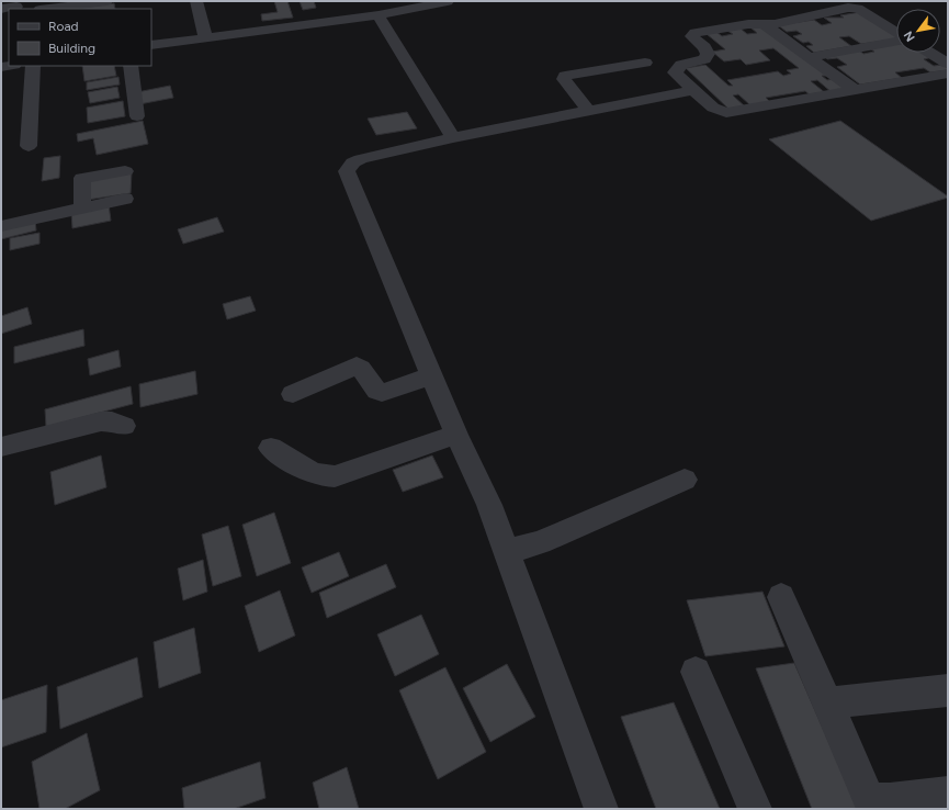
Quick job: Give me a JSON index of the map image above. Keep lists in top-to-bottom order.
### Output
{
  "legend": ["Road", "Building"],
  "north": "bottom left"
}
